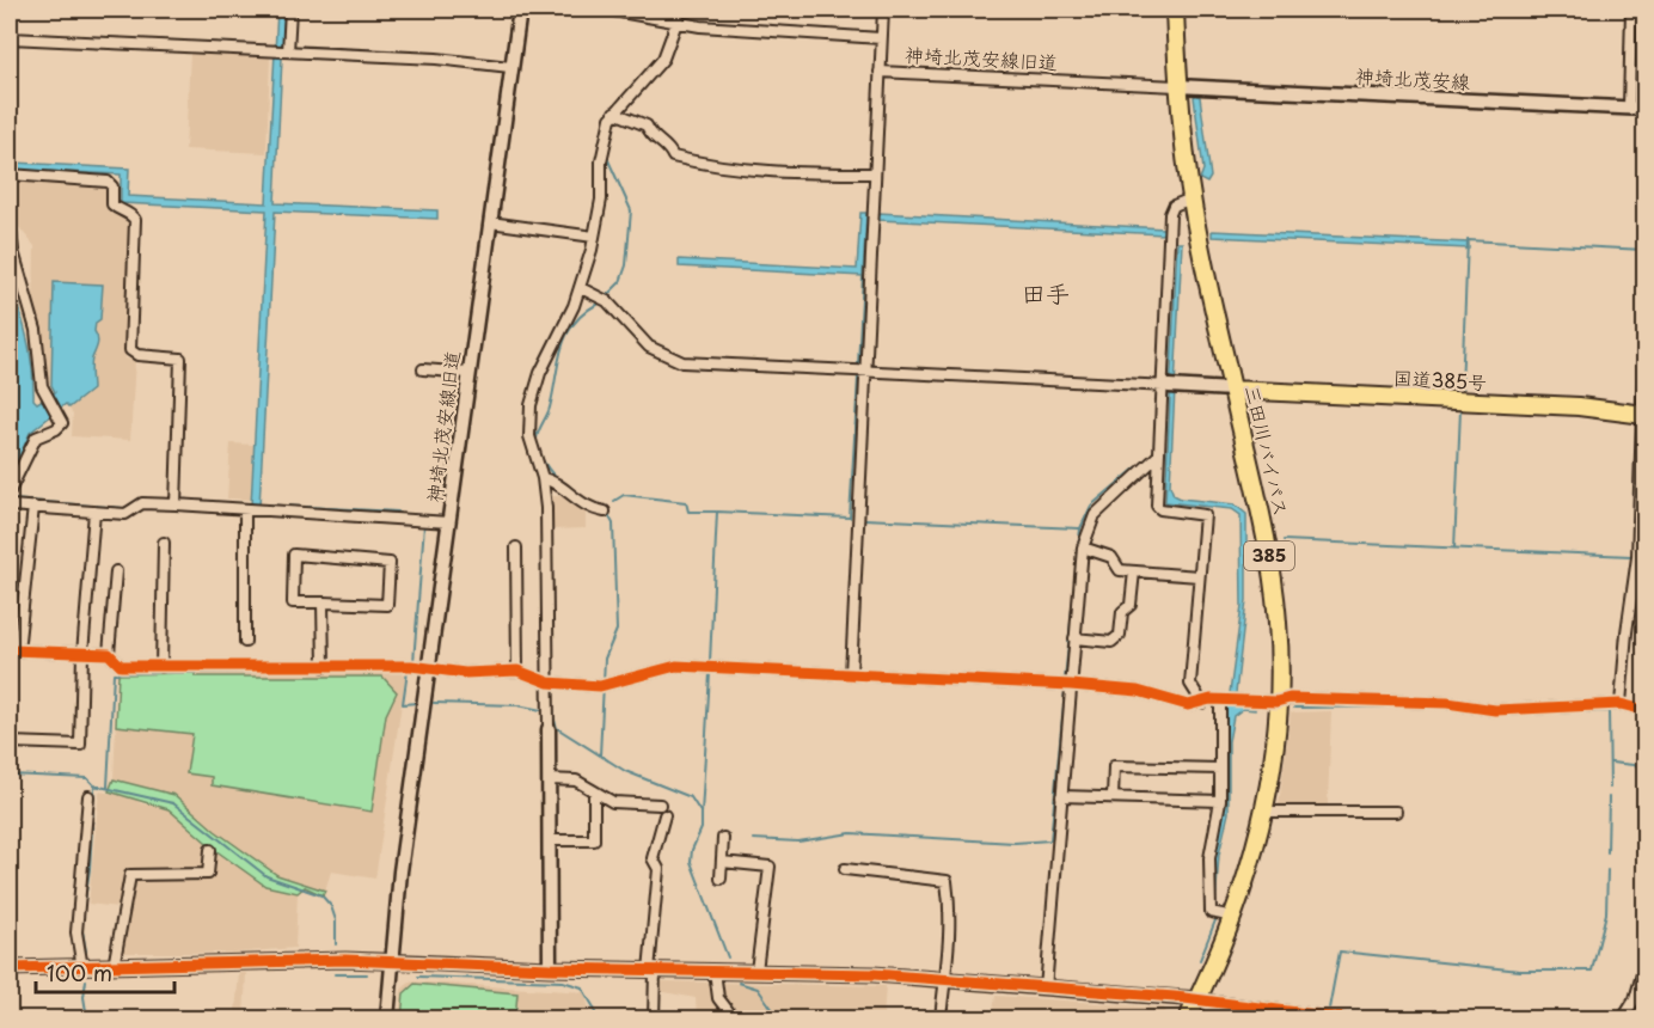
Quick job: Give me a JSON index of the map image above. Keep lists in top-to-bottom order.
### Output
{
  "streets": {
    "highway": ["国道385号", "三田川バイパス", "385"],
    "street": ["神埼北茂安線旧道", "神埼北茂安線"]
  },
  "crossings": [
    ["神埼北茂安線旧道", "神埼北茂安線"],
    ["神埼北茂安線旧道", "三田川バイパス"],
    ["神埼北茂安線", "三田川バイパス"],
    ["国道385号", "三田川バイパス"]
  ],
  "districts": ["田手"],
  "scale_bar": "100 m"
}
